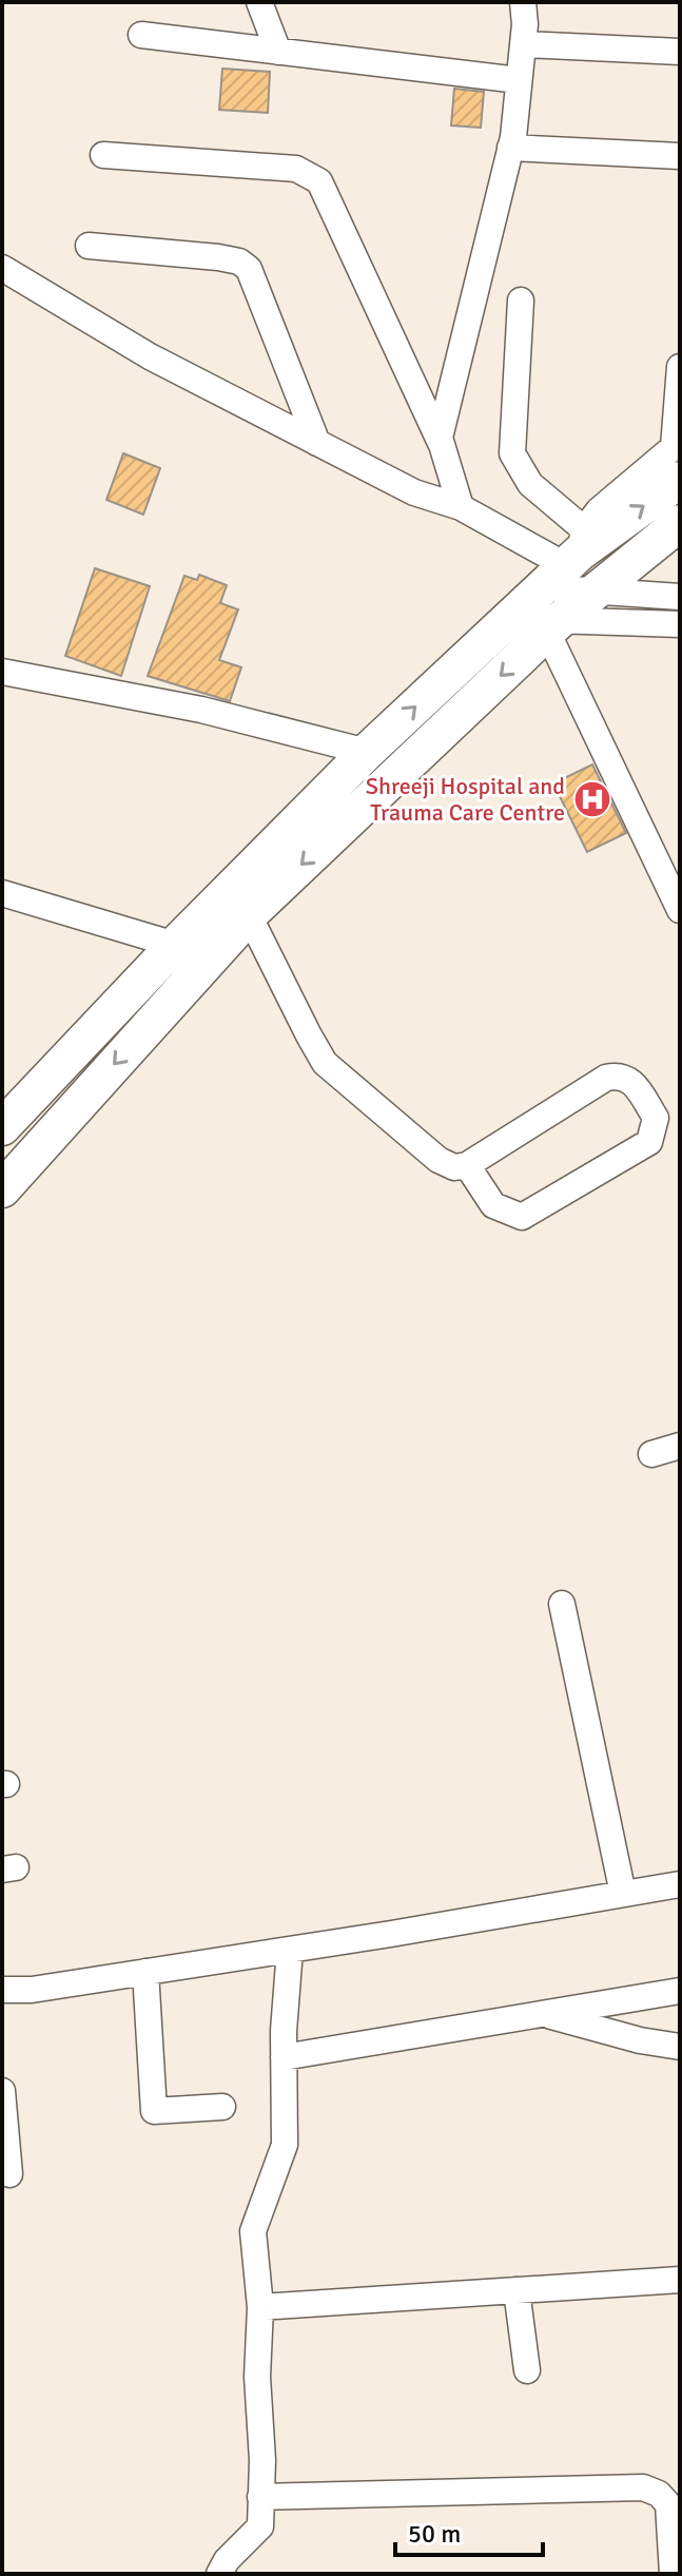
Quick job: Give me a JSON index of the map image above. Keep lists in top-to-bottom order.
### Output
{
  "places": {
    "hospital": ["Shreeji Hospital and Trauma Care Centre"]
  },
  "scale_bar": "50 m"
}
